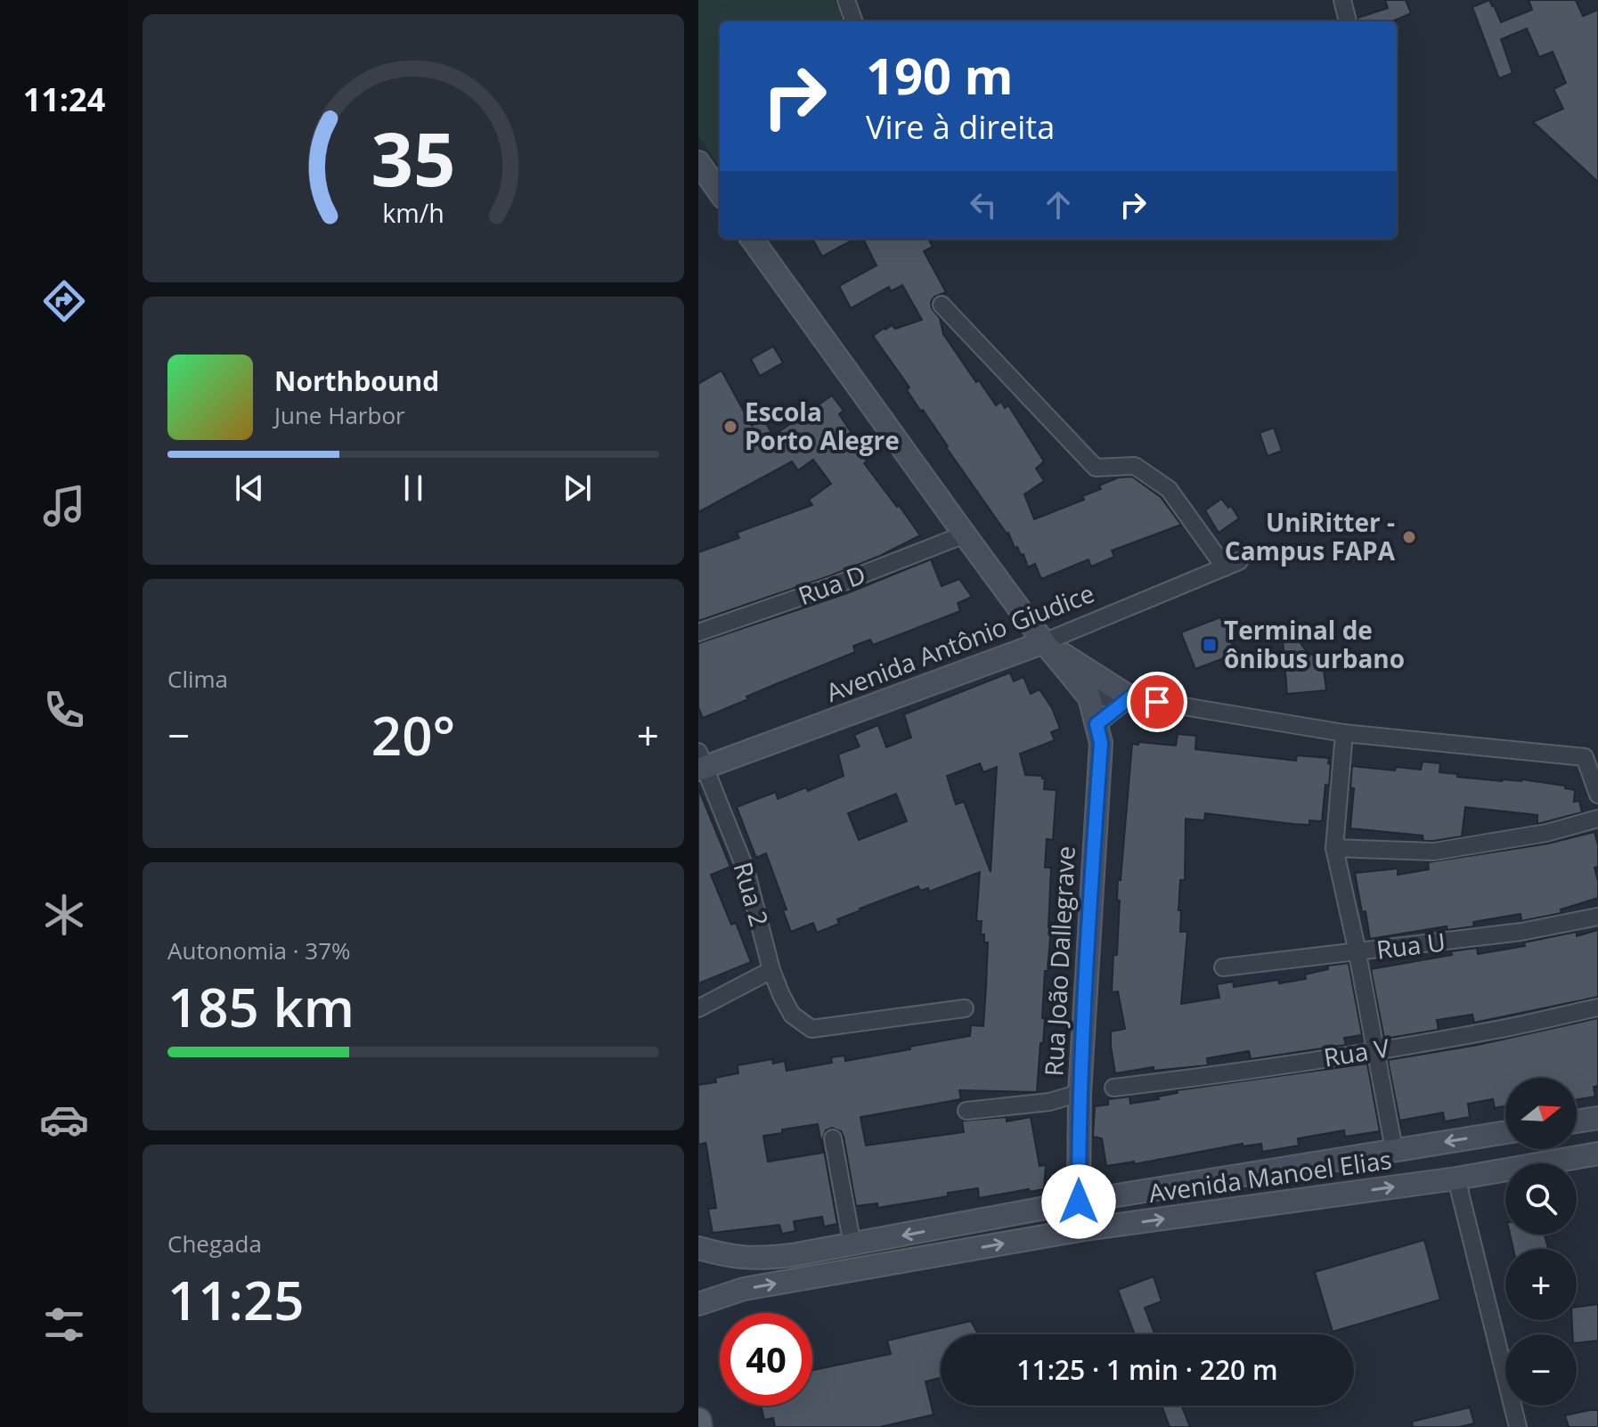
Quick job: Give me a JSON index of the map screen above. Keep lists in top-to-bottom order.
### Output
{
  "streets": {
    "main road": ["Avenida Antônio Giudice", "Rua João Dallegrave", "Avenida Manoel Elias"],
    "street": [
      "Rua D",
      "Rua 2",
      "Rua U",
      "Rua V"
    ]
  },
  "crossings": [
    ["Avenida Antônio Giudice", "Rua 2"],
    ["Rua João Dallegrave", "Avenida Manoel Elias"]
  ],
  "places": {
    "other": ["Escola Porto Alegre", "UniRitter - Campus FAPA"],
    "transit": ["Terminal de ônibus urbano"]
  },
  "north": "right",
  "page": {
    "tabs": "11:24",
    "turn": ["190 m", "Vire à direita"],
    "song": ["Northbound", "June Harbor"],
    "tile": [
      "Clima",
      ["Autonomia · 37%", "185 km"],
      ["Chegada", "11:25"]
    ],
    "heat": ["−", "20°", "+"],
    "map_buttons": ["+", "−"],
    "limit": "40",
    "trip": "11:25 · 1 min · 220 m",
    "gauge": ["35", "km/h"]
  }
}
